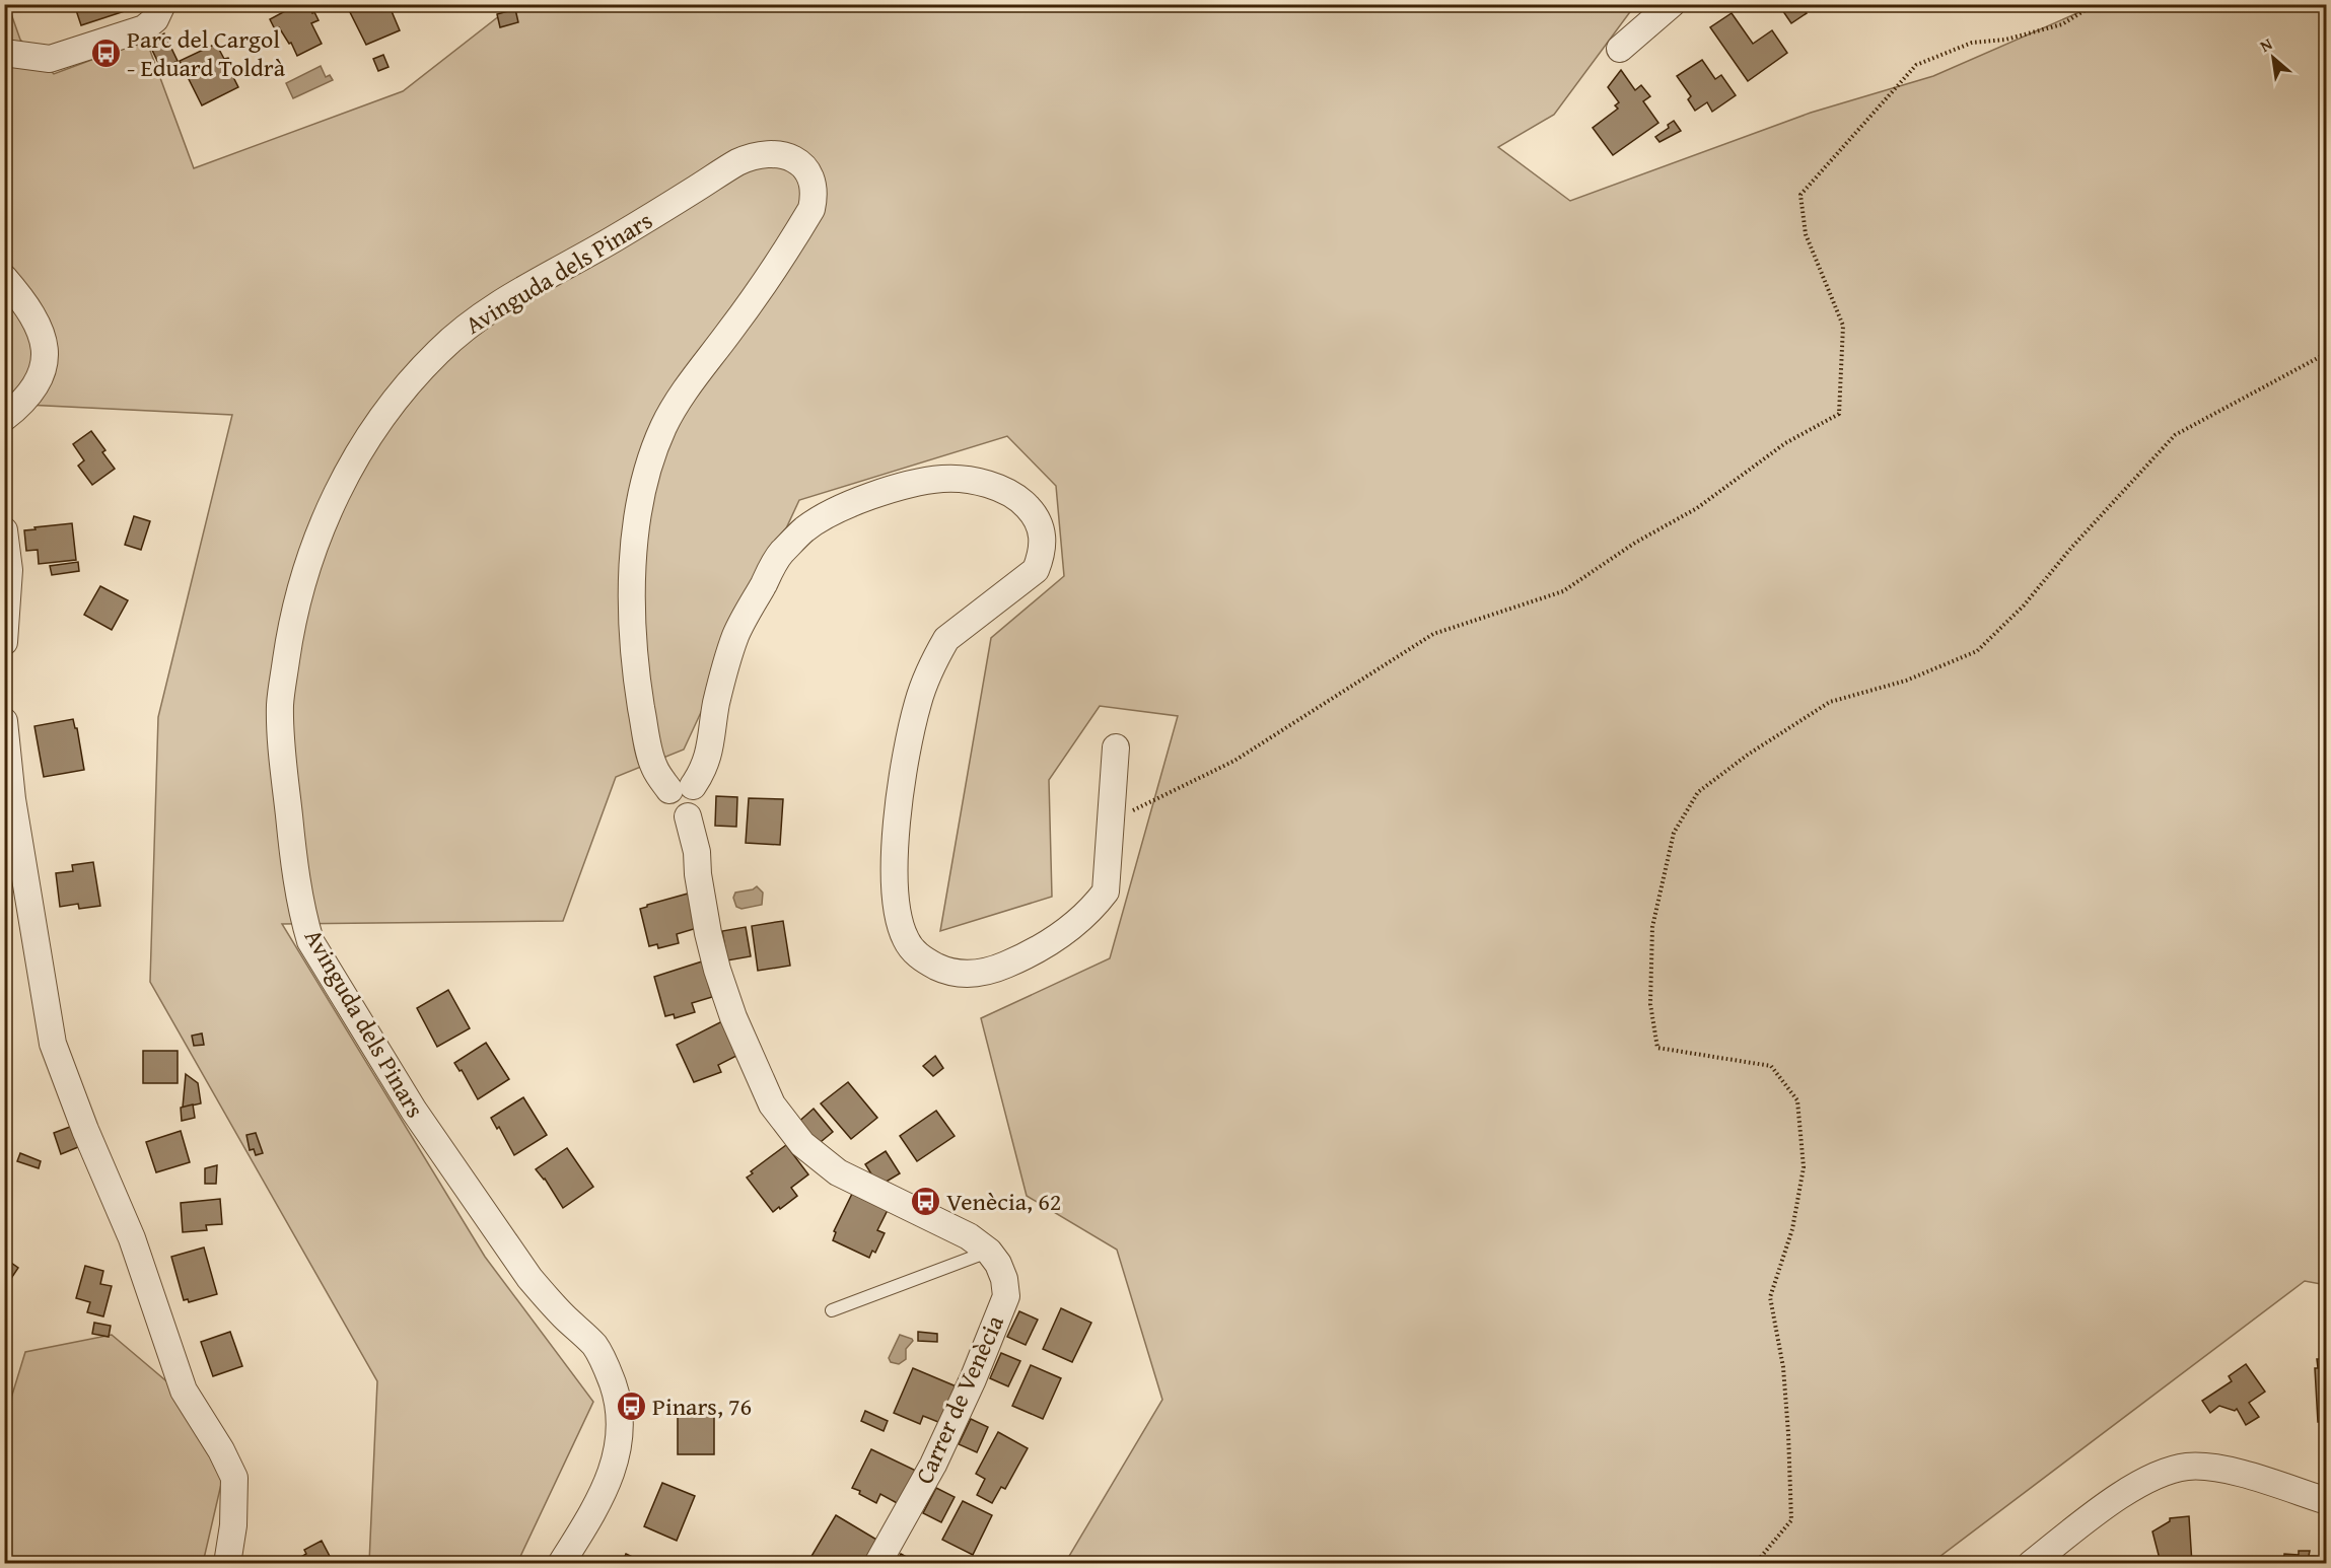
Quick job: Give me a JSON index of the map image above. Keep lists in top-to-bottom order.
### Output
{
  "streets": {
    "street": ["Avinguda dels Pinars", "Carrer de Venècia"]
  },
  "crossings": [
    ["Avinguda dels Pinars", "Carrer de Venècia"]
  ],
  "places": {
    "bus stop": ["Parc del Cargol - Eduard Toldrà", "Venècia, 62", "Pinars, 76"]
  },
  "north": "top left"
}
